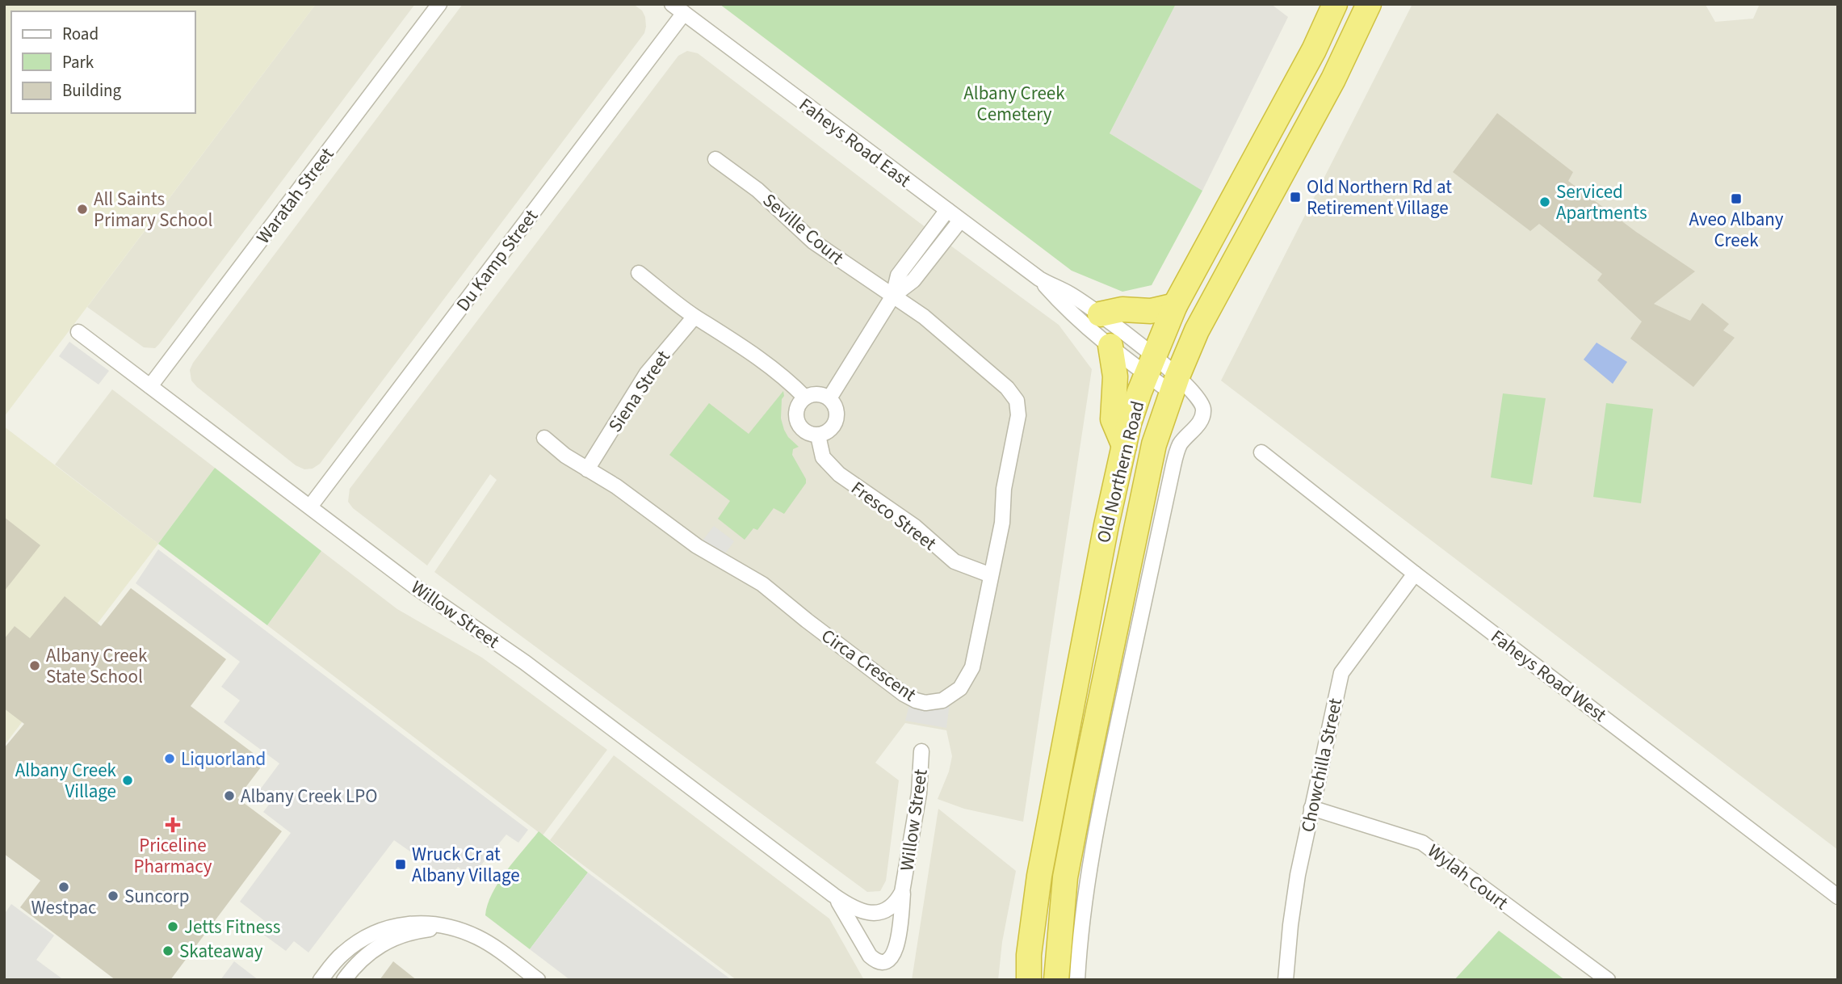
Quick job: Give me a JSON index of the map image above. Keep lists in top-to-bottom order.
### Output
{
  "streets": {
    "highway": ["Old Northern Road"],
    "street": [
      "Faheys Road East",
      "Waratah Street",
      "Seville Court",
      "Du Kamp Street",
      "Siena Street",
      "Fresco Street",
      "Willow Street",
      "Circa Crescent",
      "Faheys Road West",
      "Chowchilla Street",
      "Wylah Court"
    ]
  },
  "crossings": [
    ["Faheys Road East", "Du Kamp Street"],
    ["Faheys Road East", "Old Northern Road"],
    ["Waratah Street", "Willow Street"],
    ["Seville Court", "Circa Crescent"],
    ["Du Kamp Street", "Willow Street"],
    ["Siena Street", "Circa Crescent"],
    ["Fresco Street", "Circa Crescent"],
    ["Faheys Road West", "Chowchilla Street"],
    ["Chowchilla Street", "Wylah Court"]
  ],
  "parks": ["Albany Creek Cemetery"],
  "places": {
    "transit": ["Old Northern Rd at Retirement Village", "Aveo Albany Creek", "Wruck Cr at Albany Village"],
    "other": [
      "Serviced Apartments",
      "All Saints Primary School",
      "Albany Creek State School",
      "Liquorland",
      "Albany Creek Village",
      "Albany Creek LPO",
      "Westpac",
      "Suncorp",
      "Jetts Fitness",
      "Skateaway"
    ],
    "health": ["Priceline Pharmacy"]
  },
  "legend": ["Road", "Park", "Building"]
}
